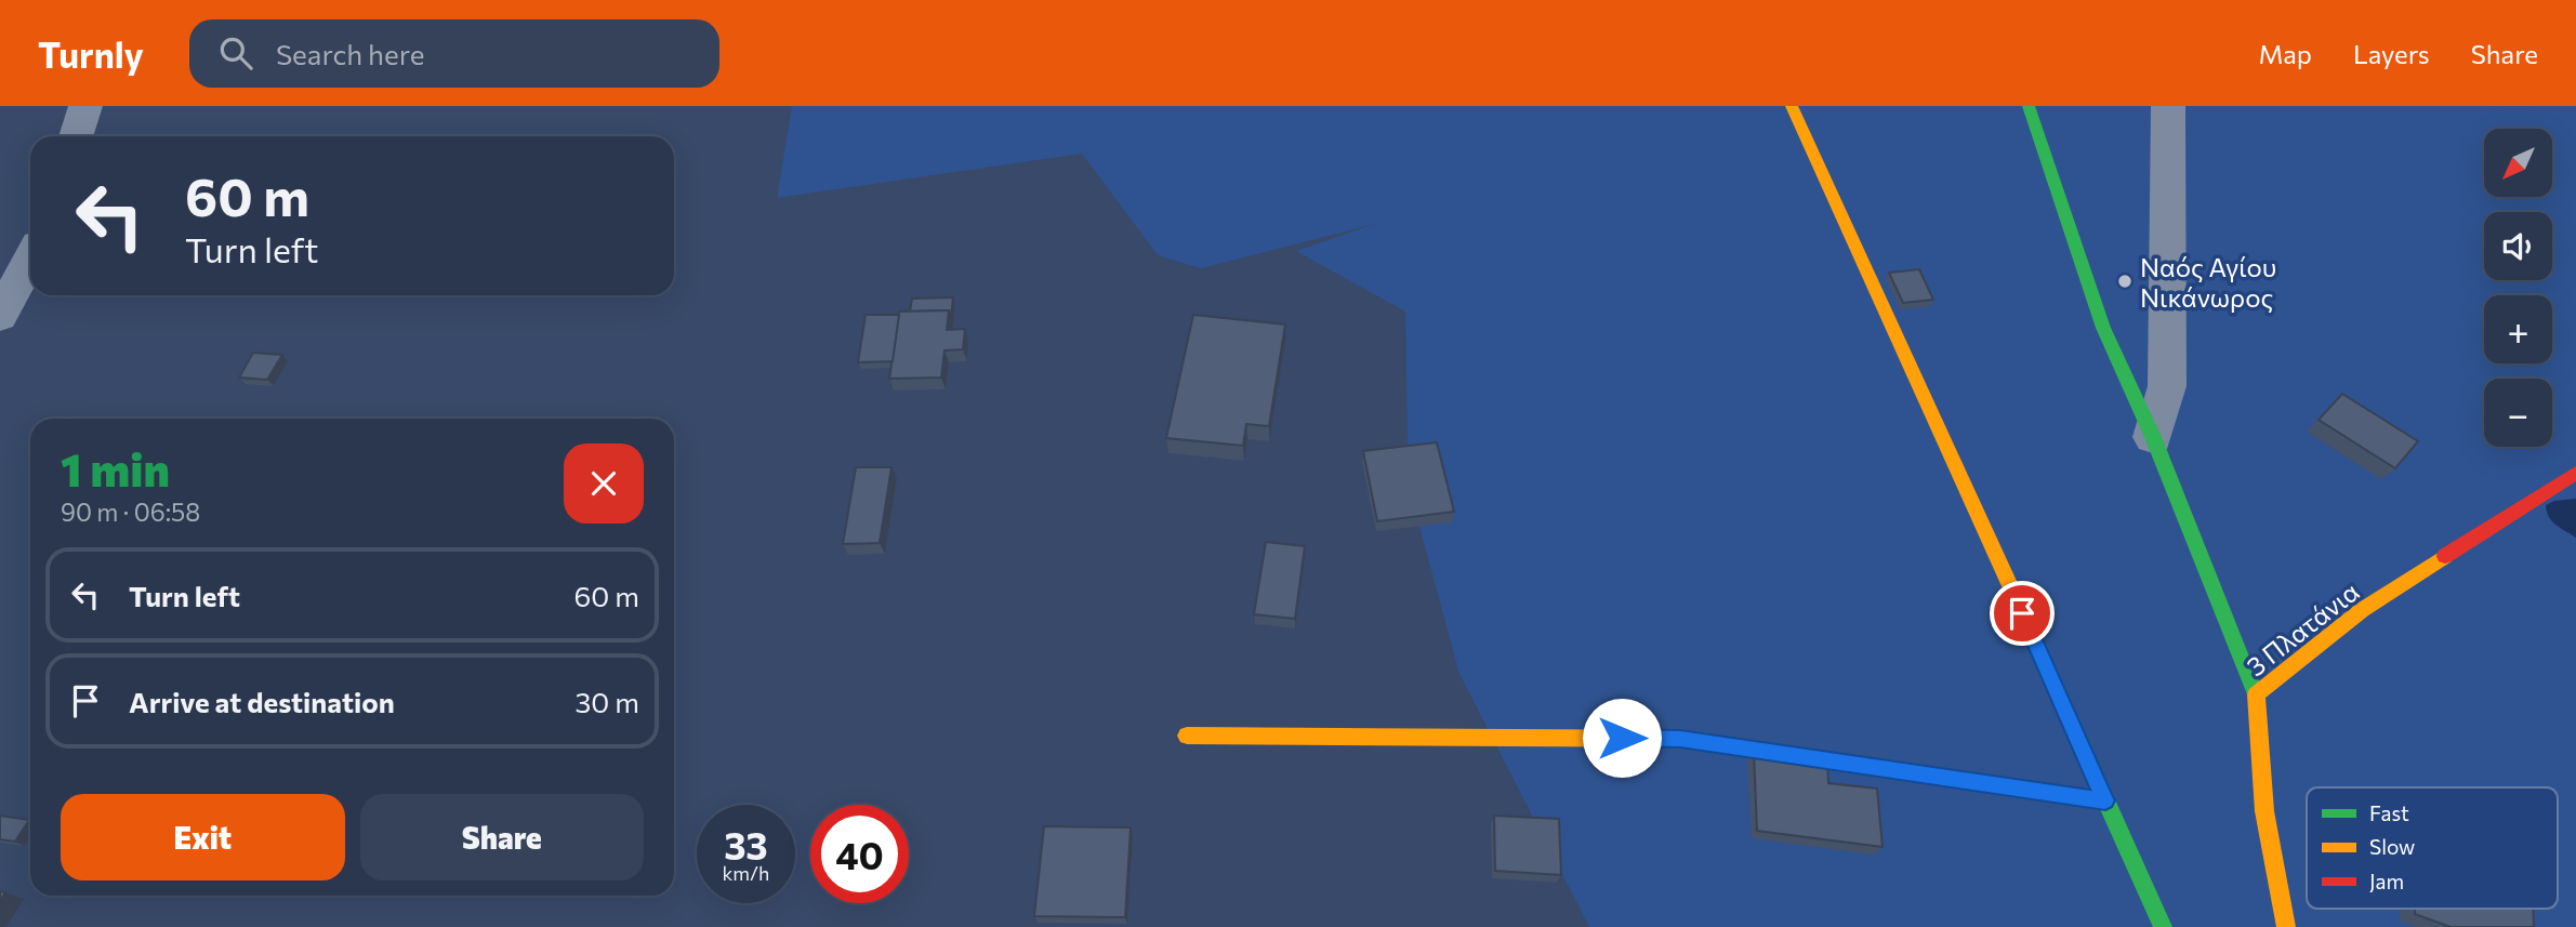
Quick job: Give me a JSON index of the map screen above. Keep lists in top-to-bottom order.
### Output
{
  "streets": {
    "street": ["3 Πλατάνια"]
  },
  "places": ["Ναός Αγίου Νικάνωρος"],
  "legend": ["Fast", "Slow", "Jam"],
  "north": "bottom left",
  "page": {
    "header": "Turnly",
    "search": "Search here",
    "nav": ["Map", "Layers", "Share"],
    "map_buttons": ["+", "−"],
    "turn": ["60 m", "Turn left"],
    "heading": ["1 min", "90 m · 06:58"],
    "list": [
      {
        "name": "Turn left",
        "value": "60 m"
      },
      {
        "name": "Arrive at destination",
        "value": "30 m"
      }
    ],
    "buttons": ["Exit", "Share"],
    "speed": "33 km/h",
    "limit": "40"
  }
}
